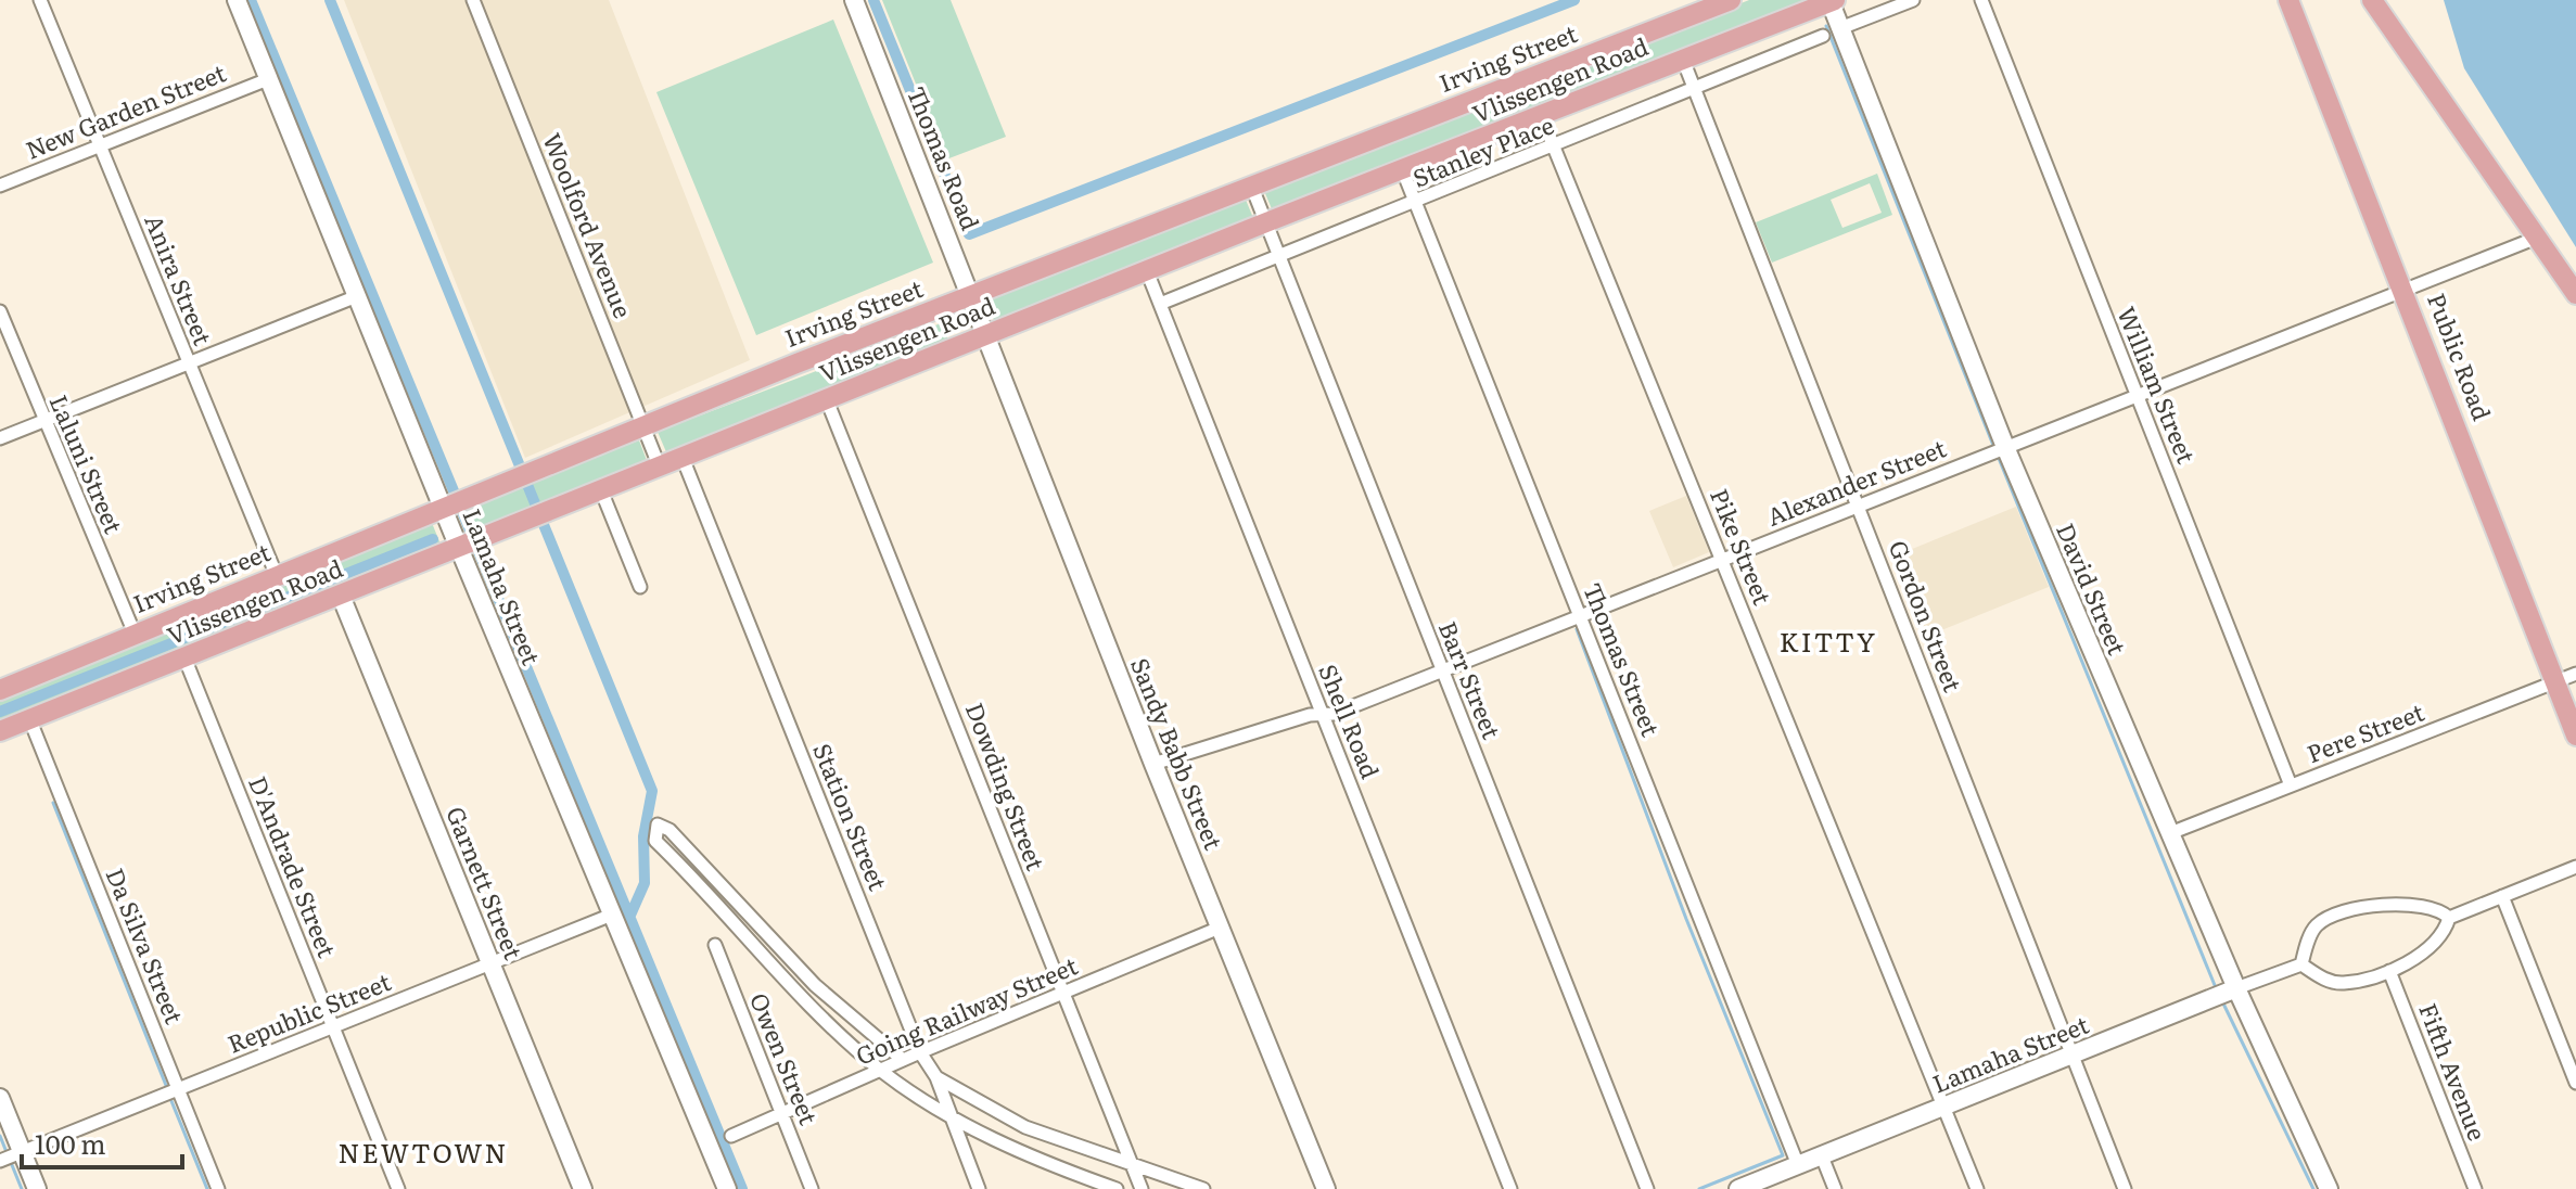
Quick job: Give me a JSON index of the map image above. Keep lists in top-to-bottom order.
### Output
{
  "streets": {
    "main road": ["Irving Street", "Vlissengen Road", "Public Road"],
    "street": [
      "New Garden Street",
      "Stanley Place",
      "Thomas Road",
      "Woolford Avenue",
      "Anira Street",
      "William Street",
      "Laluni Street",
      "Alexander Street",
      "Pike Street",
      "Lamaha Street",
      "David Street",
      "Gordon Street",
      "Thomas Street",
      "Barr Street",
      "Shell Road",
      "Pere Street",
      "Sandy Babb Street",
      "Dowding Street",
      "Station Street",
      "D'Andrade Street",
      "Garnett Street",
      "Da Silva Street",
      "Going Railway Street",
      "Republic Street",
      "Owen Street",
      "Fifth Avenue"
    ]
  },
  "crossings": [
    ["Irving Street", "Thomas Road"],
    ["Irving Street", "Woolford Avenue"],
    ["Irving Street", "Anira Street"],
    ["Irving Street", "Laluni Street"],
    ["Irving Street", "Lamaha Street"],
    ["Irving Street", "Barr Street"],
    ["Vlissengen Road", "Thomas Road"],
    ["Vlissengen Road", "Woolford Avenue"],
    ["Vlissengen Road", "Pike Street"],
    ["Vlissengen Road", "Lamaha Street"],
    ["Vlissengen Road", "David Street"],
    ["Vlissengen Road", "Gordon Street"],
    ["Vlissengen Road", "Thomas Street"],
    ["Vlissengen Road", "Barr Street"],
    ["Vlissengen Road", "Shell Road"],
    ["Vlissengen Road", "Sandy Babb Street"],
    ["Vlissengen Road", "Dowding Street"],
    ["Vlissengen Road", "Station Street"],
    ["Vlissengen Road", "D'Andrade Street"],
    ["Vlissengen Road", "Garnett Street"],
    ["Vlissengen Road", "Da Silva Street"],
    ["New Garden Street", "Anira Street"],
    ["New Garden Street", "Lamaha Street"],
    ["Stanley Place", "Pike Street"],
    ["Stanley Place", "Gordon Street"],
    ["Stanley Place", "Thomas Street"],
    ["Stanley Place", "Barr Street"],
    ["Stanley Place", "Shell Road"],
    ["Thomas Road", "Sandy Babb Street"],
    ["Public Road", "Alexander Street"],
    ["Public Road", "Pere Street"],
    ["William Street", "Alexander Street"],
    ["William Street", "Pere Street"],
    ["Alexander Street", "Pike Street"],
    ["Alexander Street", "David Street"],
    ["Alexander Street", "Gordon Street"],
    ["Alexander Street", "Thomas Street"],
    ["Alexander Street", "Barr Street"],
    ["Alexander Street", "Shell Road"],
    ["Alexander Street", "Sandy Babb Street"],
    ["Pike Street", "Lamaha Street"],
    ["Lamaha Street", "David Street"],
    ["Lamaha Street", "Gordon Street"],
    ["Lamaha Street", "Thomas Street"],
    ["Lamaha Street", "Republic Street"],
    ["David Street", "Pere Street"],
    ["Sandy Babb Street", "Going Railway Street"],
    ["Dowding Street", "Going Railway Street"],
    ["Station Street", "Going Railway Street"],
    ["D'Andrade Street", "Republic Street"],
    ["Garnett Street", "Republic Street"],
    ["Da Silva Street", "Republic Street"],
    ["Going Railway Street", "Owen Street"]
  ],
  "districts": ["KITTY", "NEWTOWN"],
  "scale_bar": "100 m"
}
